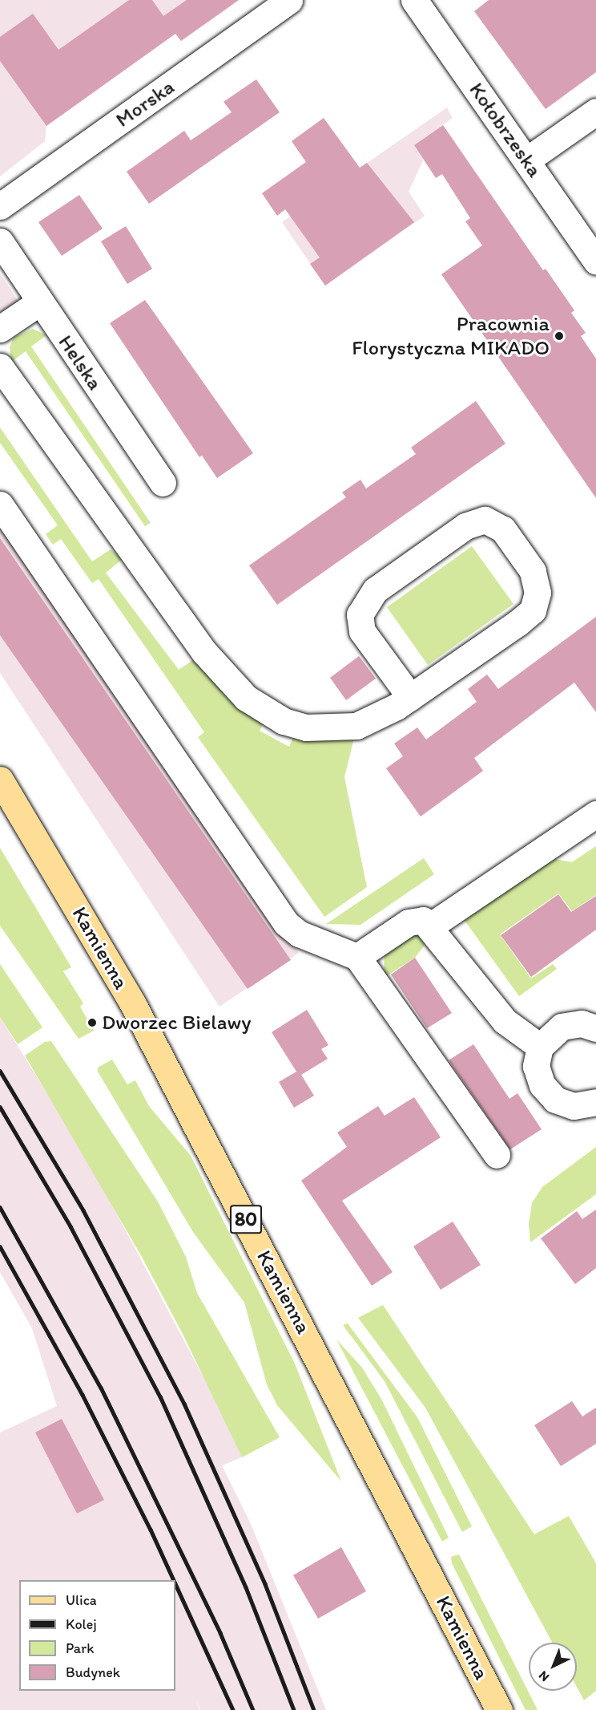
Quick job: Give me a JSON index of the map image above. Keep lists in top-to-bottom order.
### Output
{
  "streets": {
    "main road": ["Kamienna", "80"],
    "street": ["Morska", "Kołobrzeska", "Helska"]
  },
  "places": ["Pracownia Florystyczna MIKADO", "Dworzec Bielawy"],
  "legend": [
    "Ulica",
    "Kolej",
    "Park",
    "Budynek"
  ],
  "north": "bottom left"
}
